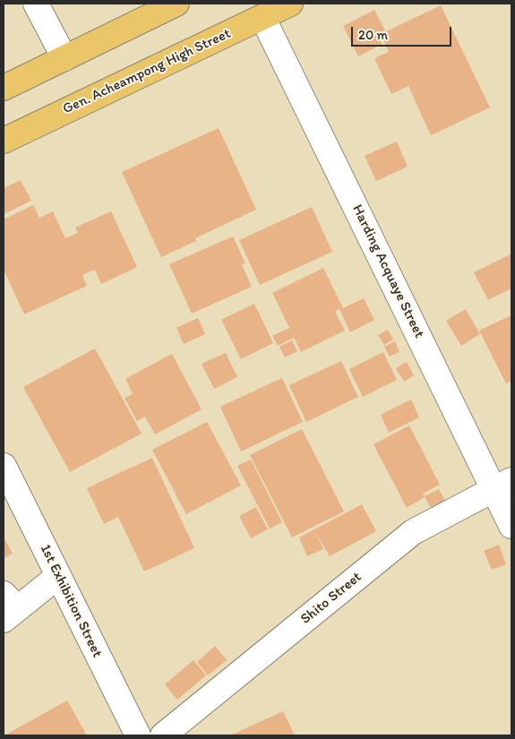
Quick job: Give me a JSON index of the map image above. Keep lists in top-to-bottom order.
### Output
{
  "streets": {
    "main road": ["Gen. Acheampong High Street"],
    "street": ["Harding Acquaye Street", "Shito Street", "1st Exhibition Street"]
  },
  "crossings": [
    ["Gen. Acheampong High Street", "Harding Acquaye Street"],
    ["Harding Acquaye Street", "Shito Street"]
  ],
  "scale_bar": "20 m"
}
